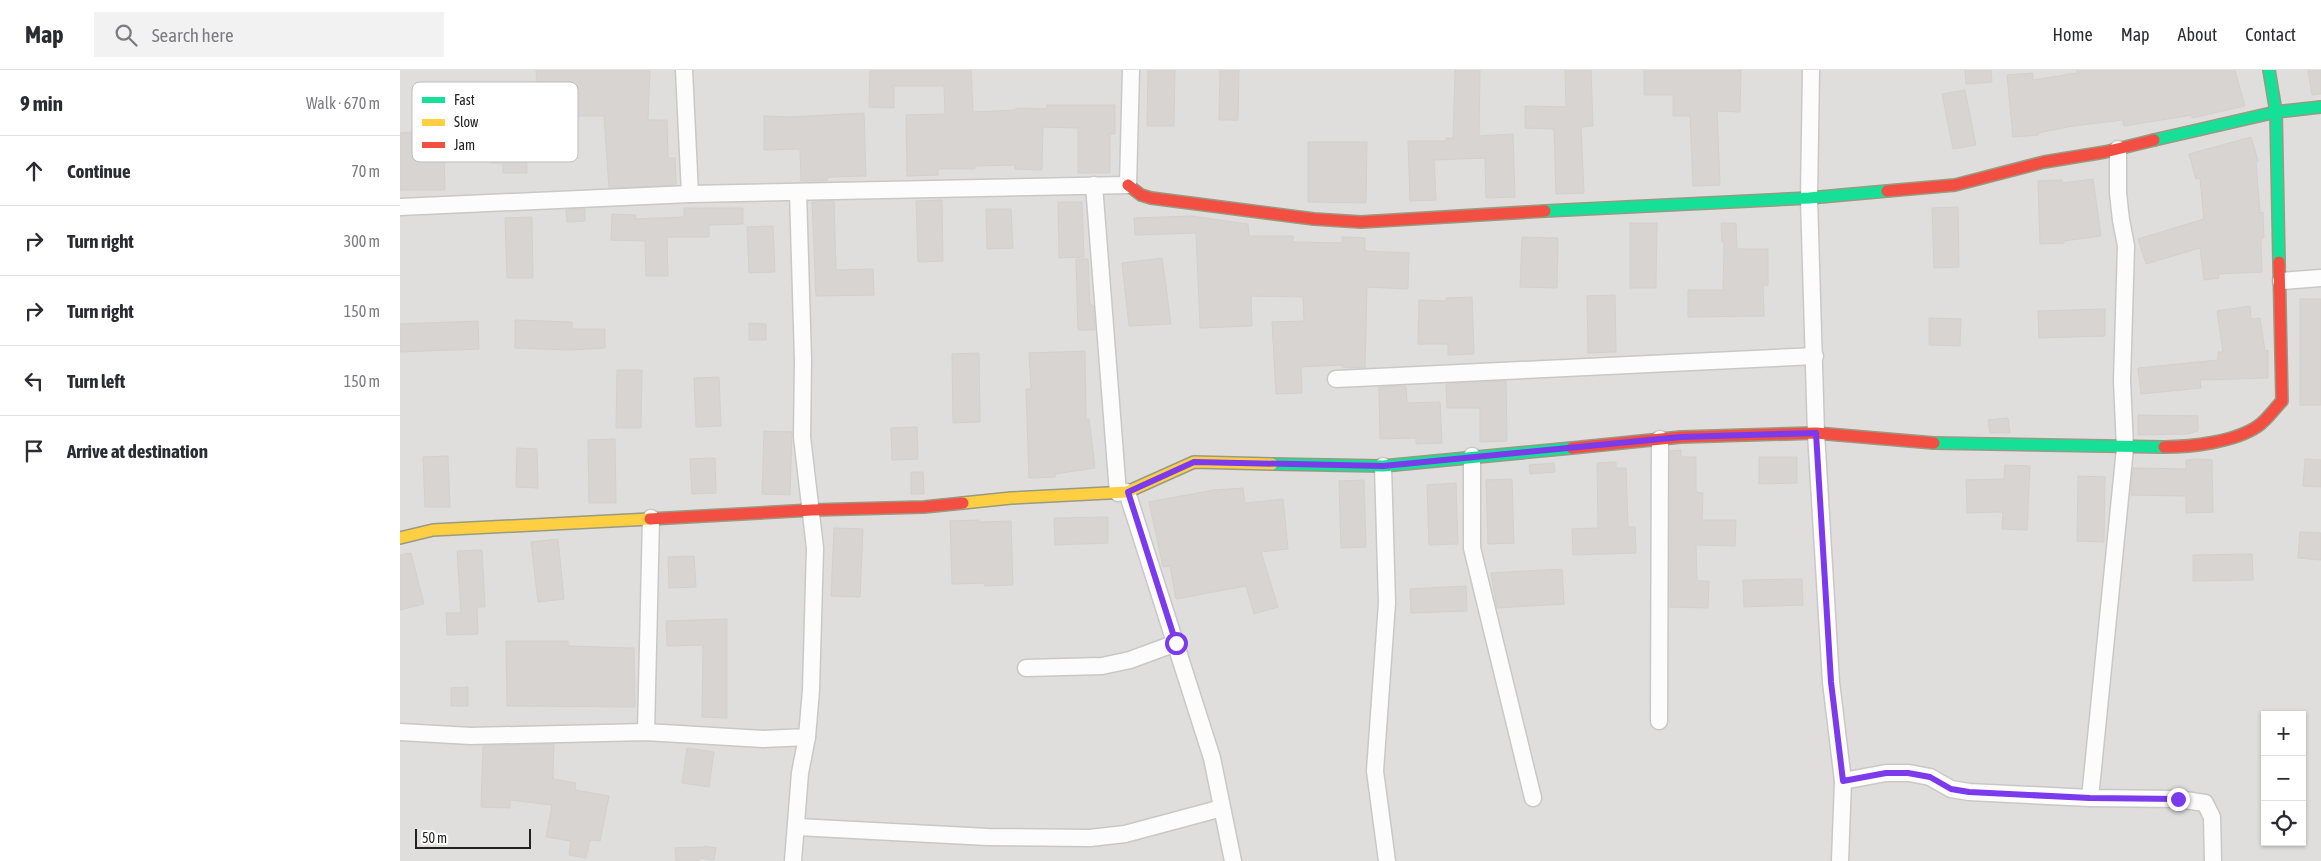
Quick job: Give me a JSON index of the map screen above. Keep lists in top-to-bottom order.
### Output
{
  "legend": ["Fast", "Slow", "Jam"],
  "scale_bar": "50 m",
  "page": {
    "header": "Map",
    "search": "Search here",
    "nav": [
      "Home",
      "Map",
      "About",
      "Contact"
    ],
    "heading": ["9 min", "Walk · 670 m"],
    "list": [
      ["Continue", "70 m"],
      ["Turn right", "300 m"],
      ["Turn right", "150 m"],
      ["Turn left", "150 m"],
      "Arrive at destination"
    ],
    "map_buttons": ["+", "−"],
    "scale": "50 m"
  }
}
